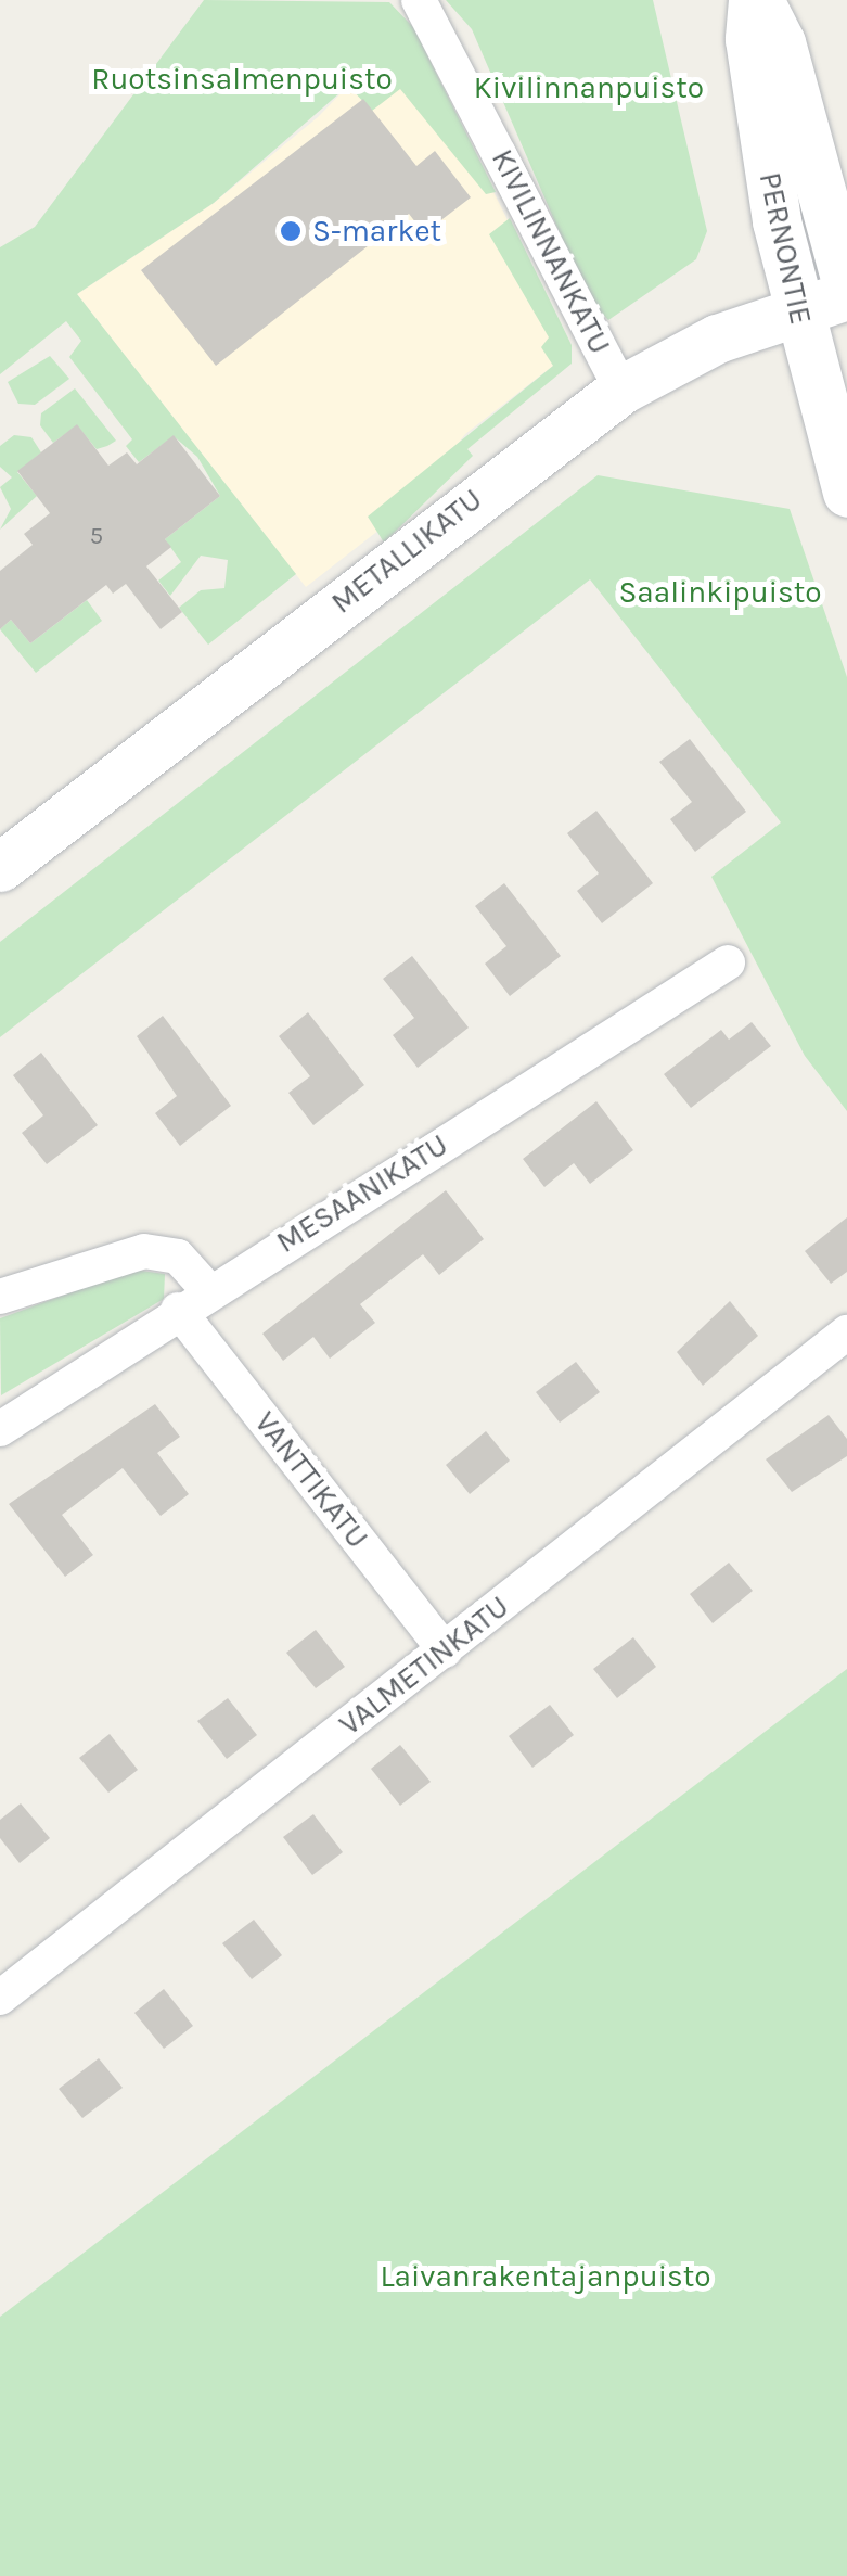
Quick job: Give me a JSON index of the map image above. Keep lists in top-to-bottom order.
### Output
{
  "streets": {
    "street": [
      "PERNONTIE",
      "KIVILINNANKATU",
      "METALLIKATU",
      "MESAANIKATU",
      "VANTTIKATU",
      "VALMETINKATU"
    ]
  },
  "crossings": [
    ["PERNONTIE", "METALLIKATU"],
    ["KIVILINNANKATU", "METALLIKATU"],
    ["MESAANIKATU", "VANTTIKATU"],
    ["VANTTIKATU", "VALMETINKATU"]
  ],
  "parks": [
    "Ruotsinsalmenpuisto",
    "Kivilinnanpuisto",
    "Saalinkipuisto",
    "Laivanrakentajanpuisto"
  ],
  "places": ["S-market"],
  "house_numbers": ["5"]
}
